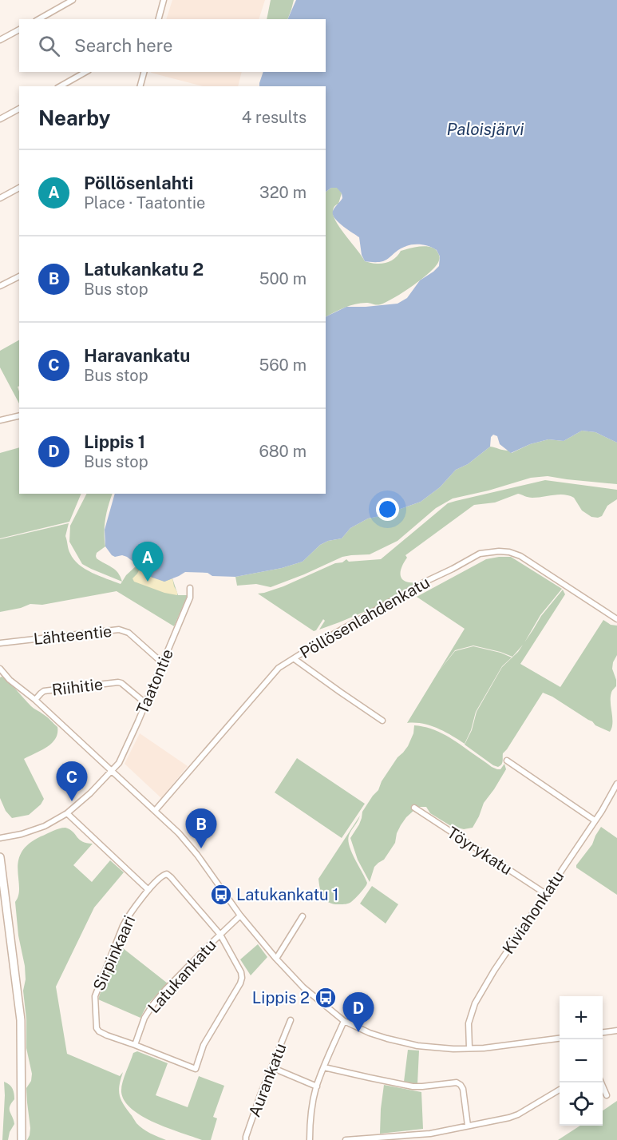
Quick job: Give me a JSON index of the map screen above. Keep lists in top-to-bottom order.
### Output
{
  "streets": {
    "street": [
      "Pöllösenlahdenkatu",
      "Lähteentie",
      "Taatontie",
      "Riihitie",
      "Töyrykatu",
      "Kiviahonkatu",
      "Sirpinkaari",
      "Latukankatu",
      "Aurankatu"
    ]
  },
  "crossings": [
    ["Lähteentie", "Taatontie"],
    ["Taatontie", "Riihitie"],
    ["Töyrykatu", "Kiviahonkatu"],
    ["Sirpinkaari", "Latukankatu"]
  ],
  "water": ["Paloisjärvi"],
  "places": {
    "bus stop": ["Latukankatu 1", "Lippis 2"]
  },
  "page": {
    "search": "Search here",
    "heading": ["Nearby", "4 results"],
    "list": [
      {
        "mark": "A",
        "name": "Pöllösenlahti",
        "note": "Place · Taatontie",
        "value": "320 m"
      },
      {
        "mark": "B",
        "name": "Latukankatu 2",
        "note": "Bus stop",
        "value": "500 m"
      },
      {
        "mark": "C",
        "name": "Haravankatu",
        "note": "Bus stop",
        "value": "560 m"
      },
      {
        "mark": "D",
        "name": "Lippis 1",
        "note": "Bus stop",
        "value": "680 m"
      }
    ],
    "pins": [
      "A",
      "C",
      "B",
      "D"
    ],
    "map_buttons": ["+", "−"]
  }
}
